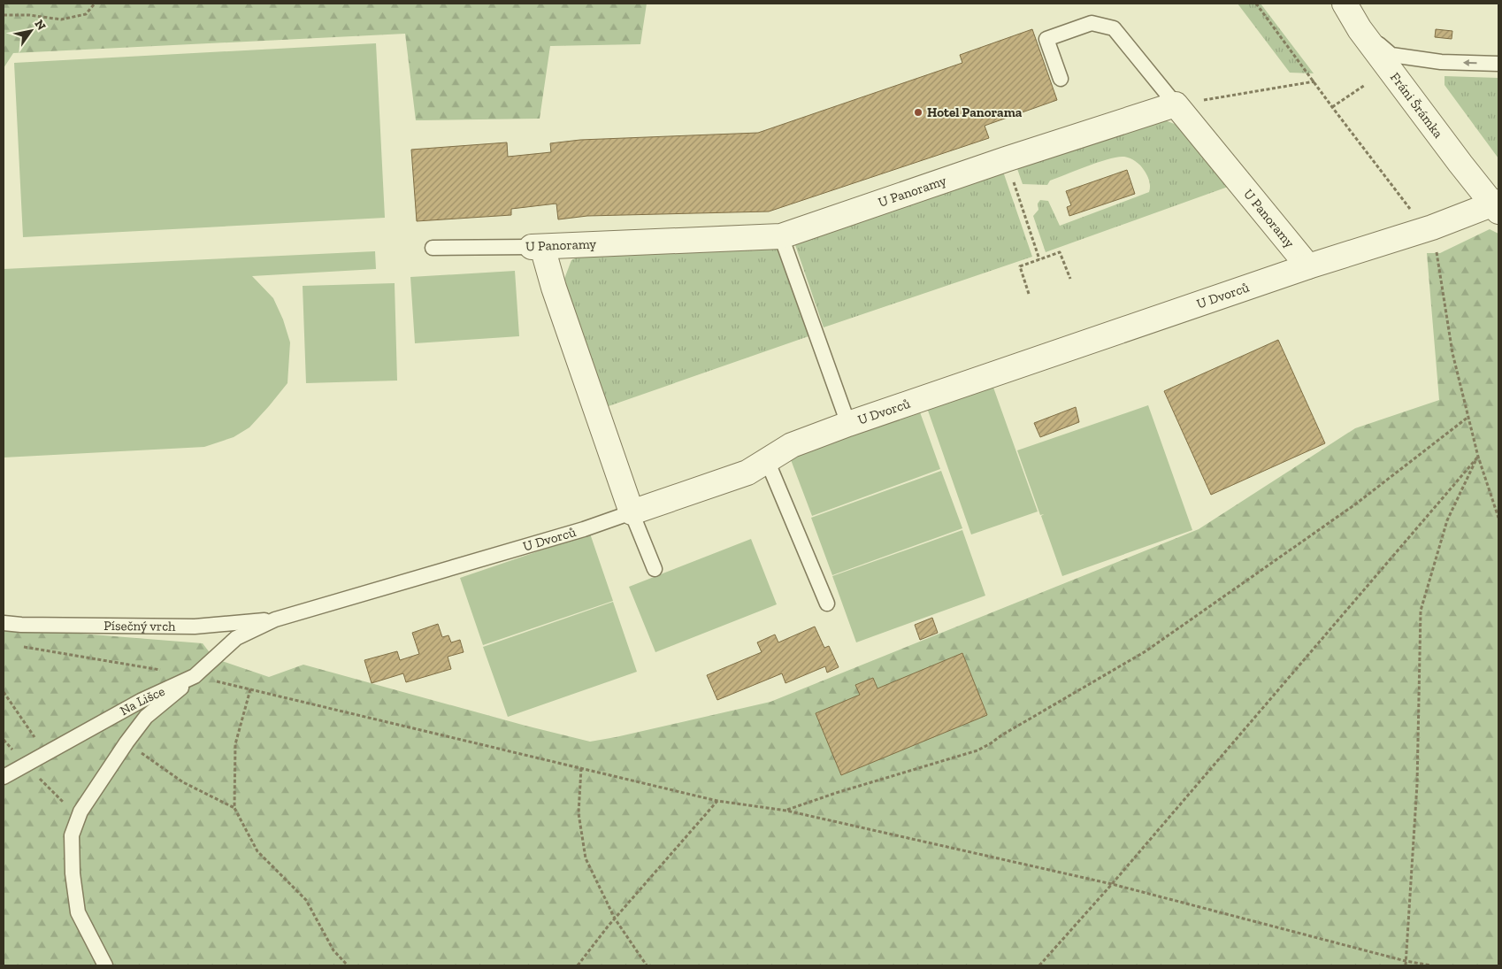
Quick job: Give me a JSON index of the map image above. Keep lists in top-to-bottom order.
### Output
{
  "streets": {
    "street": ["Fráni Šrámka", "U Panoramy", "U Dvorců"],
    "lane": ["Písečný vrch", "Na Lišce"]
  },
  "crossings": [
    ["Fráni Šrámka", "U Dvorců"],
    ["U Panoramy", "U Dvorců"],
    ["U Dvorců", "Písečný vrch"],
    ["U Dvorců", "Na Lišce"],
    ["Písečný vrch", "Na Lišce"]
  ],
  "places": ["Hotel Panorama"],
  "north": "top right"
}
